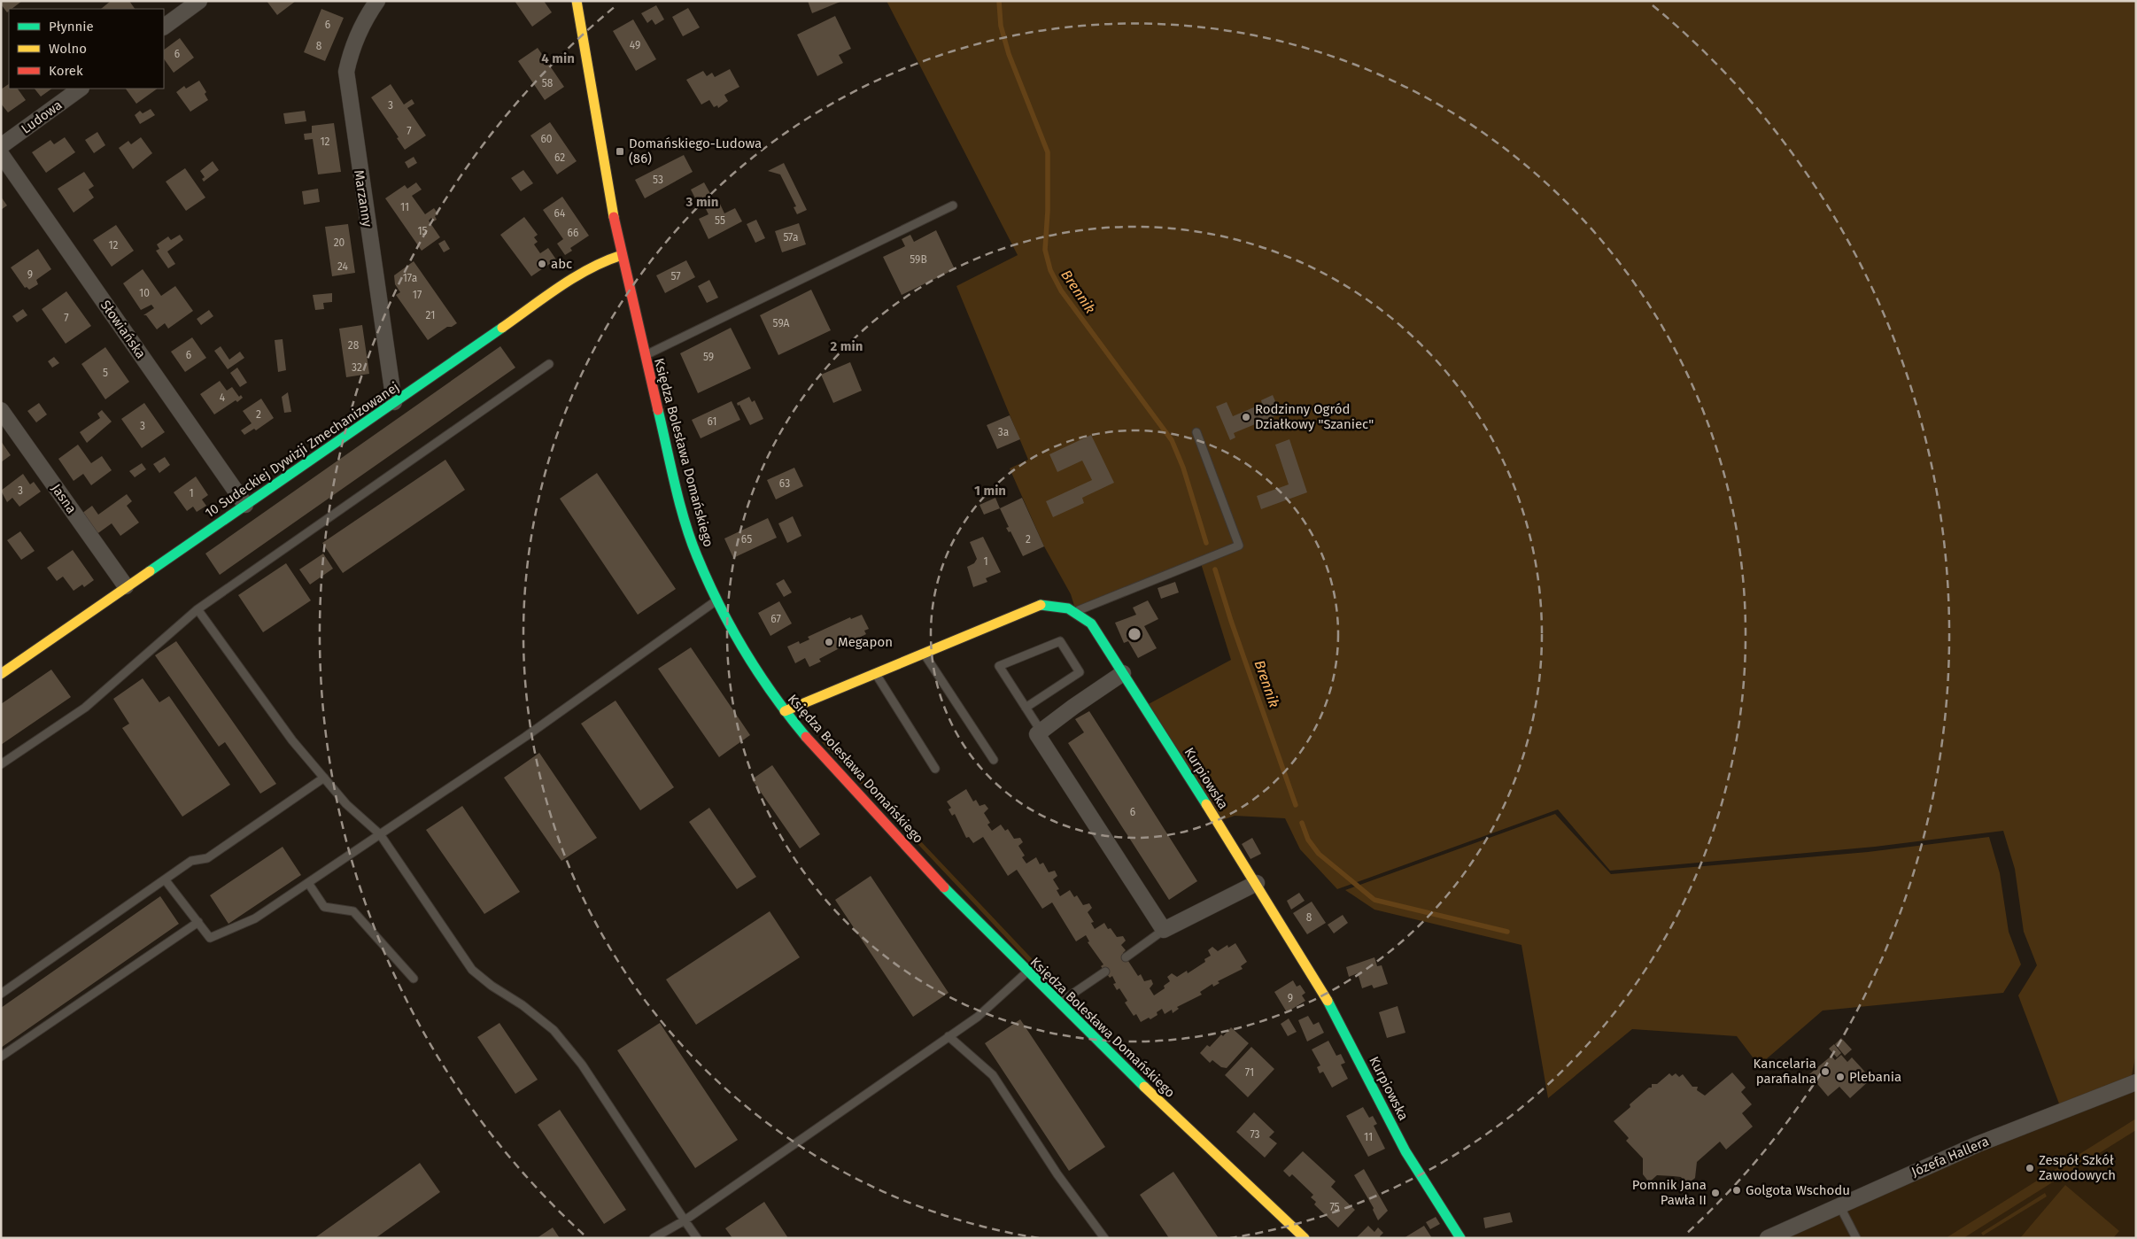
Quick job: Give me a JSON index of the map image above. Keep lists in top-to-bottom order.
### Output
{
  "streets": {
    "street": [
      "Ludowa",
      "Marzanny",
      "Słowiańska",
      "10 Sudeckiej Dywizji Zmechanizowanej",
      "Księdza Bolesława Domańskiego",
      "Jasna",
      "Kurpiowska",
      "Józefa Hallera"
    ]
  },
  "crossings": [
    ["Marzanny", "10 Sudeckiej Dywizji Zmechanizowanej"],
    ["Słowiańska", "10 Sudeckiej Dywizji Zmechanizowanej"],
    ["10 Sudeckiej Dywizji Zmechanizowanej", "Księdza Bolesława Domańskiego"],
    ["10 Sudeckiej Dywizji Zmechanizowanej", "Jasna"],
    ["Księdza Bolesława Domańskiego", "Kurpiowska"]
  ],
  "water": ["Brennik"],
  "places": {
    "transit": ["Domańskiego-Ludowa (86)"],
    "other": [
      "abc",
      "Rodzinny Ogród Działkowy \"Szaniec\"",
      "Megapon",
      "Kancelaria parafialna",
      "Plebania",
      "Zespół Szkół Zawodowych",
      "Golgota Wschodu",
      "Pomnik Jana Pawła II"
    ]
  },
  "house_numbers": [
    "6",
    "49",
    "8",
    "6",
    "58",
    "3",
    "7",
    "60",
    "12",
    "62",
    "53",
    "11",
    "64",
    "55",
    "15",
    "66",
    "57a",
    "20",
    "12",
    "59B",
    "24",
    "9",
    "57",
    "17a",
    "10",
    "17",
    "21",
    "7",
    "59A",
    "28",
    "6",
    "59",
    "32",
    "5",
    "4",
    "2",
    "61",
    "3",
    "3a",
    "63",
    "3",
    "1",
    "65",
    "2",
    "1",
    "67",
    "6",
    "8",
    "9",
    "71",
    "73",
    "11",
    "75"
  ],
  "legend": ["Płynnie", "Wolno", "Korek"],
  "rings": [
    "4 min",
    "3 min",
    "2 min",
    "1 min"
  ]
}
